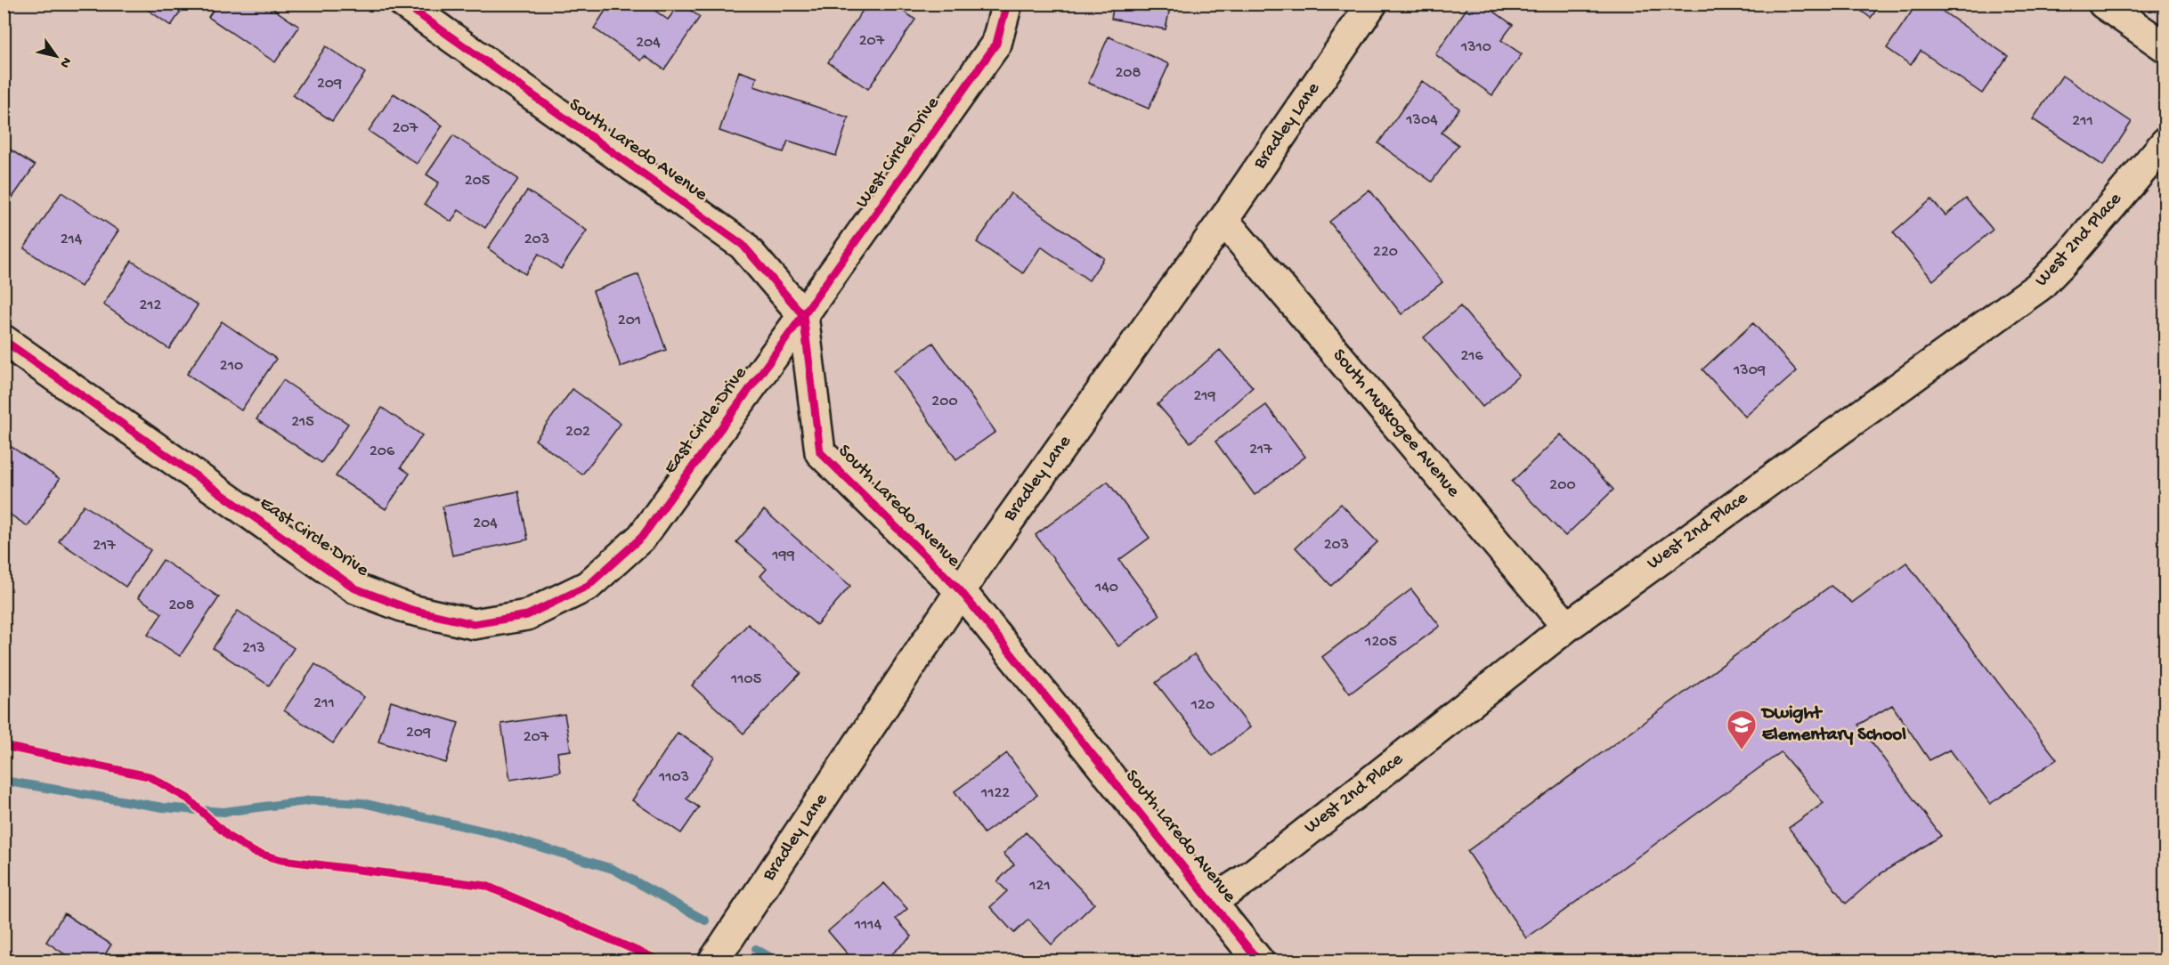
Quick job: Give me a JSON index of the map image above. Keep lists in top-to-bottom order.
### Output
{
  "streets": {
    "street": [
      "Bradley Lane",
      "South Laredo Avenue",
      "West Circle Drive",
      "West 2nd Place",
      "East Circle Drive",
      "South Muskogee Avenue"
    ]
  },
  "crossings": [
    ["Bradley Lane", "South Laredo Avenue"],
    ["Bradley Lane", "South Muskogee Avenue"],
    ["South Laredo Avenue", "West Circle Drive"],
    ["South Laredo Avenue", "West 2nd Place"],
    ["South Laredo Avenue", "East Circle Drive"],
    ["West Circle Drive", "East Circle Drive"],
    ["West 2nd Place", "South Muskogee Avenue"]
  ],
  "places": {
    "school or university": ["Dwight Elementary School"]
  },
  "house_numbers": [
    "207",
    "204",
    "1310",
    "208",
    "209",
    "1304",
    "211",
    "207",
    "205",
    "214",
    "203",
    "220",
    "212",
    "201",
    "216",
    "210",
    "1309",
    "219",
    "200",
    "215",
    "202",
    "217",
    "206",
    "200",
    "204",
    "203",
    "217",
    "199",
    "140",
    "208",
    "1205",
    "213",
    "1105",
    "211",
    "120",
    "209",
    "207",
    "1103",
    "1122",
    "121",
    "1114"
  ],
  "north": "bottom right"
}
